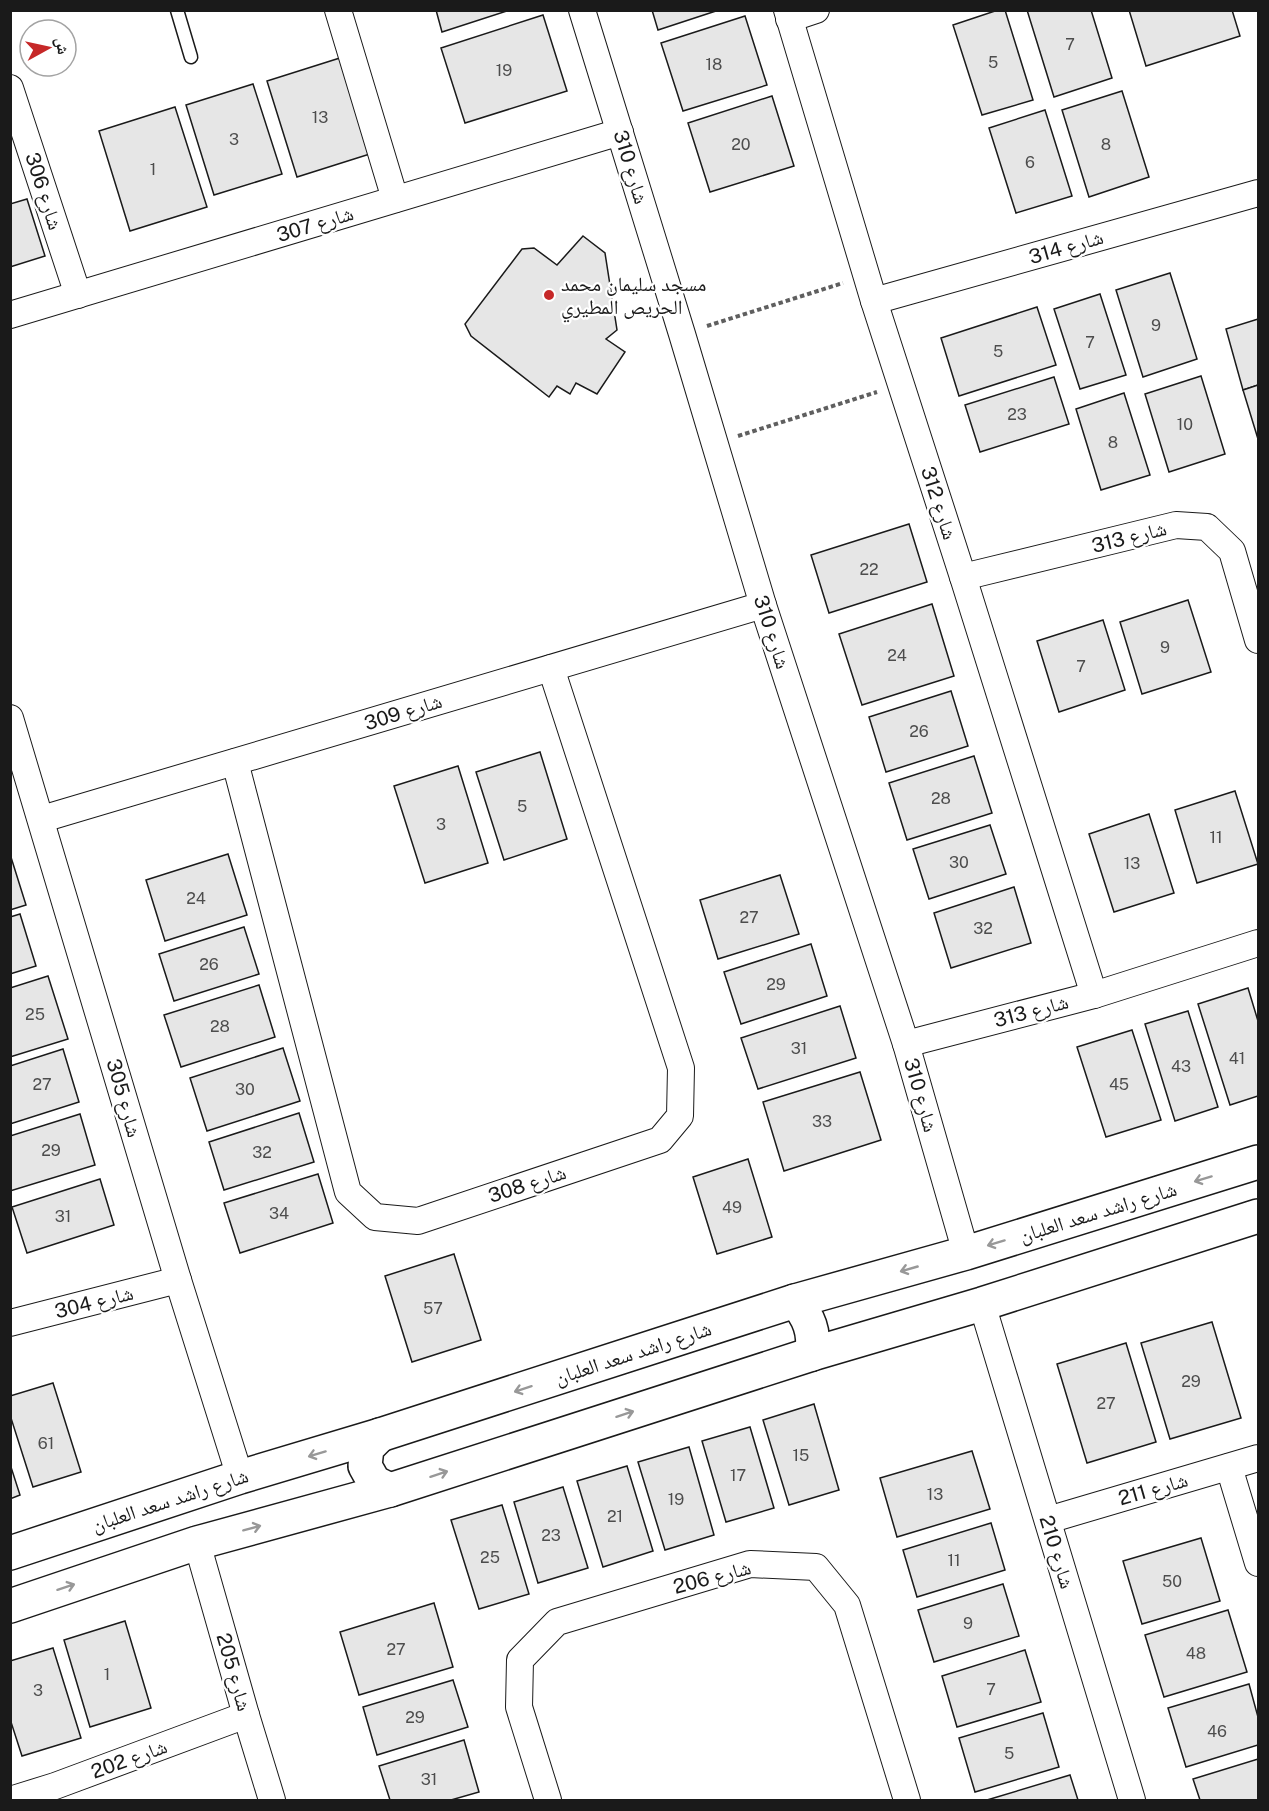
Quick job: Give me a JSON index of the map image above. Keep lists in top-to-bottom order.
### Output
{
  "streets": {
    "main road": ["شارع راشد سعد العلبان"],
    "street": [
      "شارع 310",
      "شارع 306",
      "شارع 307",
      "شارع 314",
      "شارع 312",
      "شارع 313",
      "شارع 309",
      "شارع 305",
      "شارع 308",
      "شارع 304",
      "شارع 211",
      "شارع 210",
      "شارع 206",
      "شارع 205",
      "شارع 202"
    ]
  },
  "crossings": [
    ["شارع 310", "شارع 307"],
    ["شارع 310", "شارع 313"],
    ["شارع 310", "شارع 309"],
    ["شارع 310", "شارع راشد سعد العلبان"],
    ["شارع 306", "شارع 307"],
    ["شارع 314", "شارع 312"],
    ["شارع 312", "شارع 313"],
    ["شارع 309", "شارع 305"],
    ["شارع 309", "شارع 308"],
    ["شارع 305", "شارع راشد سعد العلبان"],
    ["شارع 305", "شارع 304"],
    ["شارع 211", "شارع 210"],
    ["شارع 205", "شارع 202"]
  ],
  "places": ["مسجد سليمان محمد الحريص المطيري"],
  "house_numbers": [
    "7",
    "5",
    "18",
    "19",
    "13",
    "3",
    "20",
    "8",
    "6",
    "1",
    "9",
    "7",
    "5",
    "23",
    "10",
    "8",
    "22",
    "9",
    "24",
    "7",
    "26",
    "28",
    "5",
    "3",
    "11",
    "30",
    "13",
    "24",
    "27",
    "32",
    "26",
    "29",
    "25",
    "28",
    "31",
    "41",
    "43",
    "27",
    "45",
    "30",
    "33",
    "29",
    "32",
    "49",
    "34",
    "31",
    "57",
    "29",
    "27",
    "61",
    "15",
    "17",
    "13",
    "19",
    "21",
    "23",
    "25",
    "11",
    "50",
    "9",
    "27",
    "48",
    "1",
    "7",
    "3",
    "29",
    "46",
    "5",
    "31"
  ],
  "north": "right"
}
